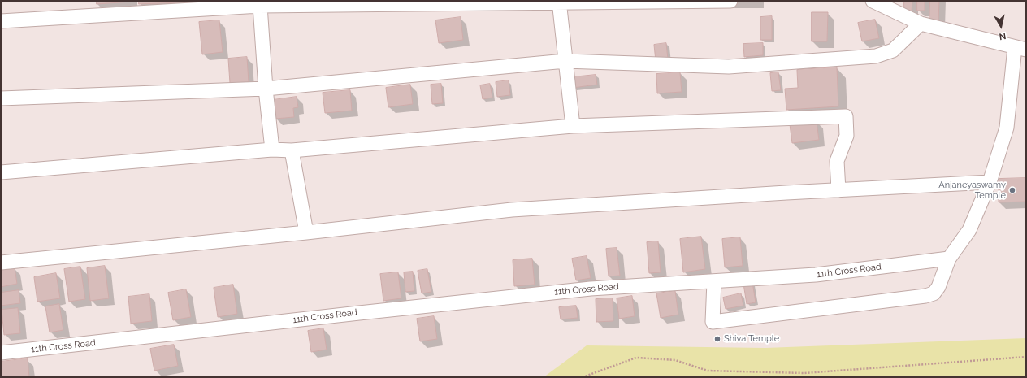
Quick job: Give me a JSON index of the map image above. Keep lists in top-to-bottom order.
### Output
{
  "streets": {
    "street": ["11th Cross Road"]
  },
  "places": ["Anjaneyaswamy Temple", "Shiva Temple"],
  "north": "bottom"
}
